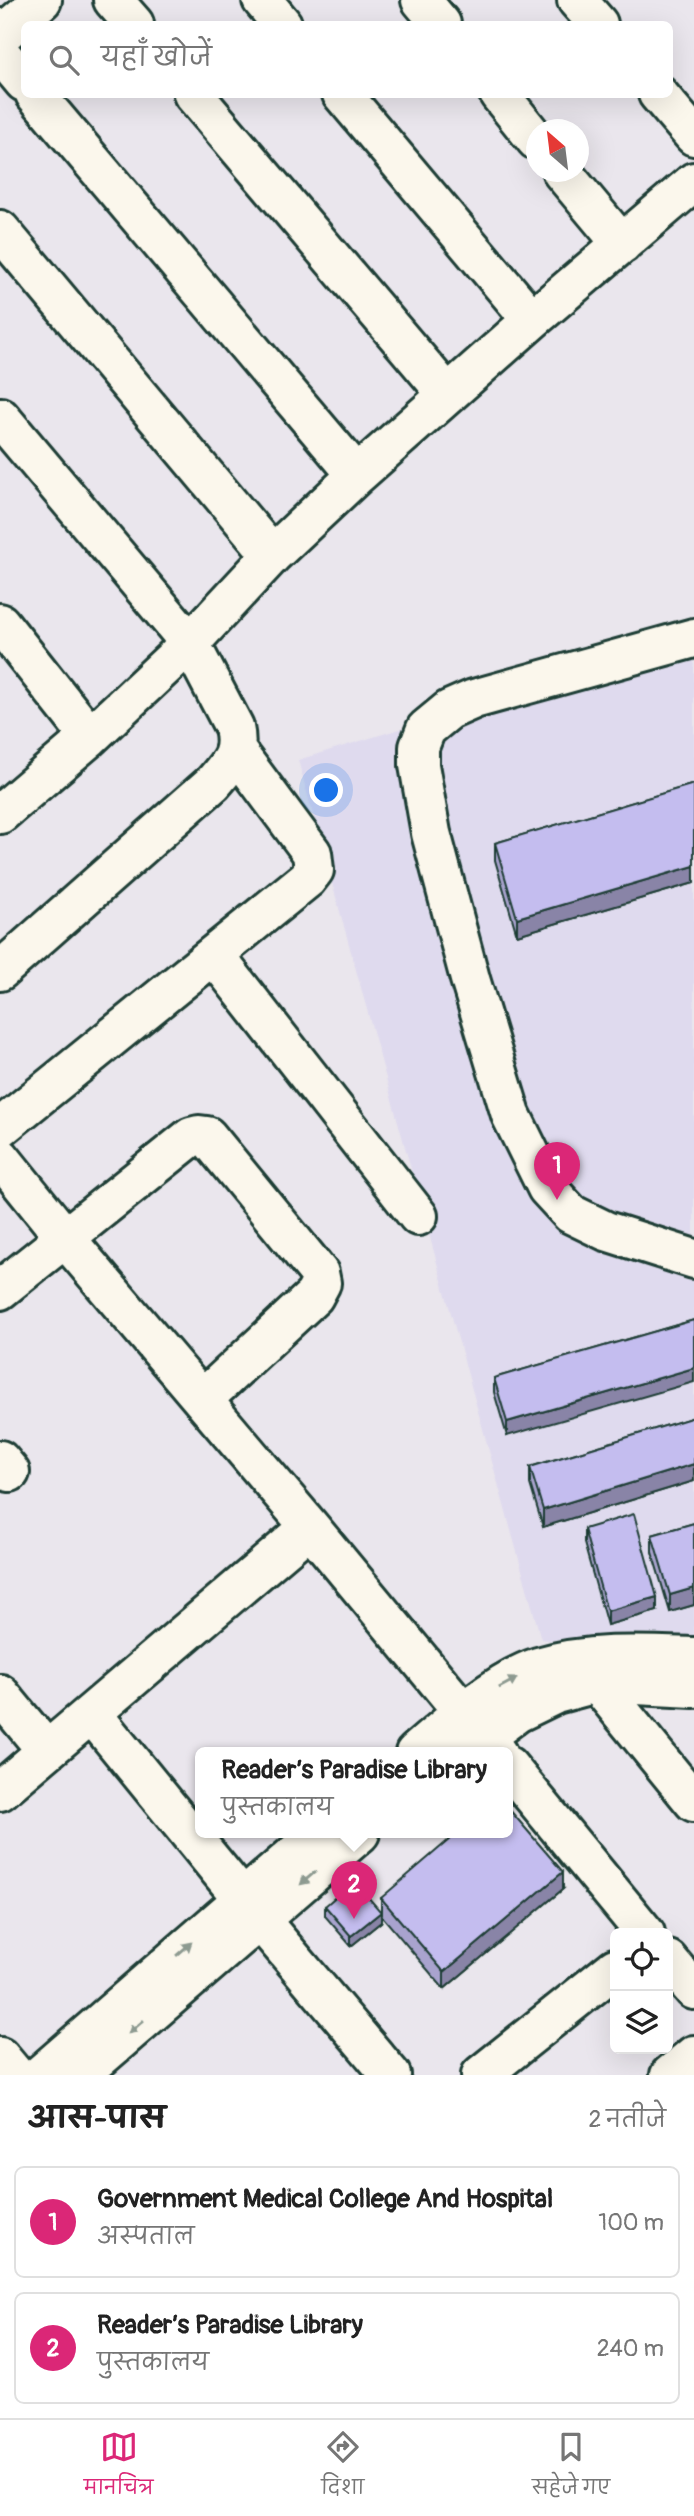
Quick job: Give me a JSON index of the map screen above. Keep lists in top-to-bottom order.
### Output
{
  "north": "top left",
  "page": {
    "search": "यहाँ खोजें",
    "pins": ["1", "2"],
    "popup": ["Reader’s Paradise Library", "पुस्तकालय"],
    "heading": ["आस-पास", "2 नतीजे"],
    "list": [
      {
        "mark": "1",
        "name": "Government Medical College And Hospital",
        "note": "अस्पताल",
        "value": "100 m"
      },
      {
        "mark": "2",
        "name": "Reader’s Paradise Library",
        "note": "पुस्तकालय",
        "value": "240 m"
      }
    ],
    "nav": ["मानचित्र", "दिशा", "सहेजे गए"]
  }
}
